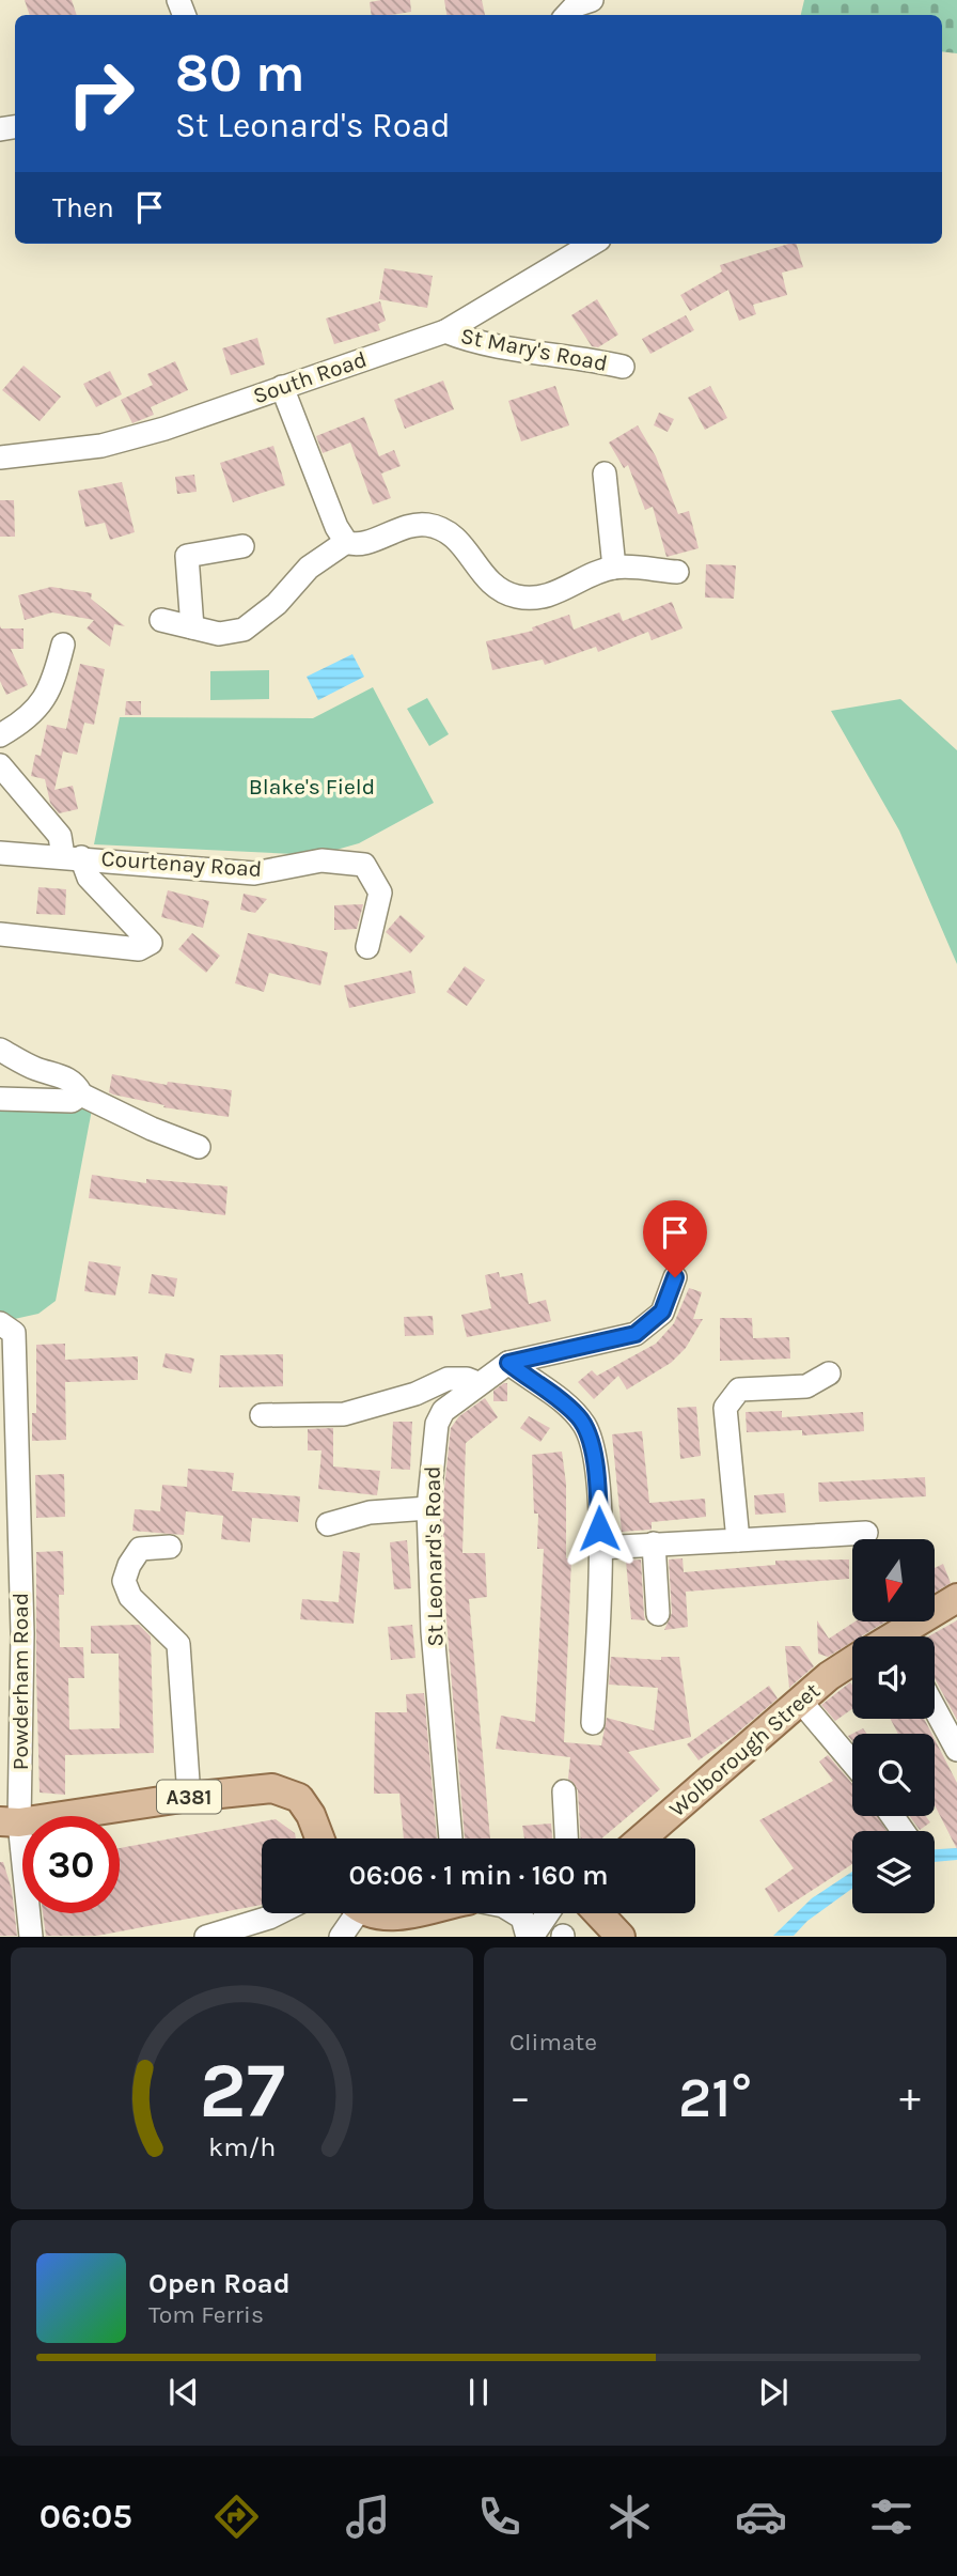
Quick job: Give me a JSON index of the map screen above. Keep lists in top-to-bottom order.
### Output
{
  "streets": {
    "main road": ["Wolborough Street", "A381"],
    "street": [
      "St Mary's Road",
      "South Road",
      "Courtenay Road",
      "St Leonard's Road",
      "Powderham Road"
    ]
  },
  "crossings": [
    ["St Mary's Road", "South Road"],
    ["Powderham Road", "A381"]
  ],
  "parks": ["Blake's Field"],
  "north": "bottom",
  "page": {
    "turn": ["80 m", "St Leonard's Road"],
    "then": "Then",
    "limit": "30",
    "trip": "06:06 · 1 min · 160 m",
    "tile": "Climate",
    "heat": ["−", "21°", "+"],
    "song": ["Open Road", "Tom Ferris"],
    "tabs": "06:05",
    "gauge": ["27", "km/h"]
  }
}
